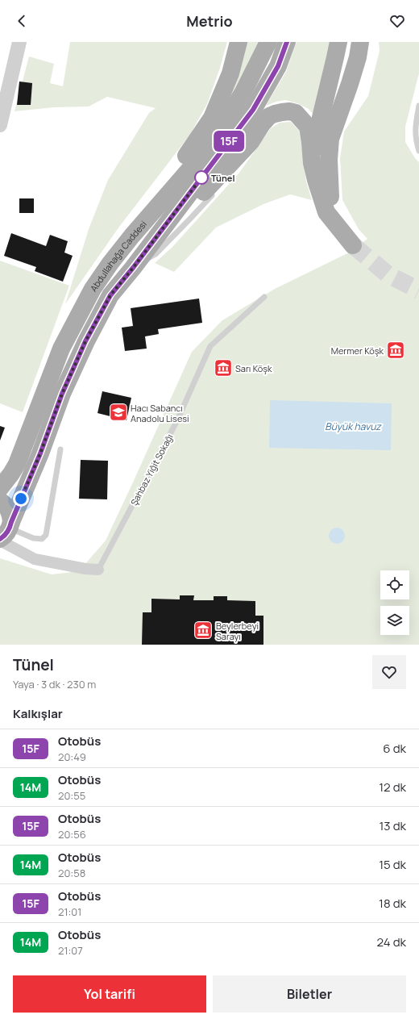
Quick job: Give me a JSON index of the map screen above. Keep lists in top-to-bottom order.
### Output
{
  "streets": {
    "main road": ["Abdullahağa Caddesi"],
    "lane": ["Şahbaz Yiğit Sokağı"]
  },
  "water": ["Büyük havuz"],
  "places": {
    "other": ["Tünel"],
    "museum": ["Mermer Köşk", "Sarı Köşk", "Beylerbeyi Sarayı"],
    "school or university": ["Hacı Sabancı Anadolu Lisesi"]
  },
  "lines": ["bus line 15F"],
  "page": {
    "header": "Metrio",
    "on_map": "15F",
    "heading": [
      ["Tünel", "Yaya · 3 dk · 230 m"],
      "Kalkışlar"
    ],
    "list": [
      {
        "mark": "15F",
        "name": "Otobüs",
        "note": "20:49",
        "value": "6 dk"
      },
      {
        "mark": "14M",
        "name": "Otobüs",
        "note": "20:55",
        "value": "12 dk"
      },
      {
        "mark": "15F",
        "name": "Otobüs",
        "note": "20:56",
        "value": "13 dk"
      },
      {
        "mark": "14M",
        "name": "Otobüs",
        "note": "20:58",
        "value": "15 dk"
      },
      {
        "mark": "15F",
        "name": "Otobüs",
        "note": "21:01",
        "value": "18 dk"
      },
      {
        "mark": "14M",
        "name": "Otobüs",
        "note": "21:07",
        "value": "24 dk"
      }
    ],
    "buttons": ["Yol tarifi", "Biletler"]
  }
}
